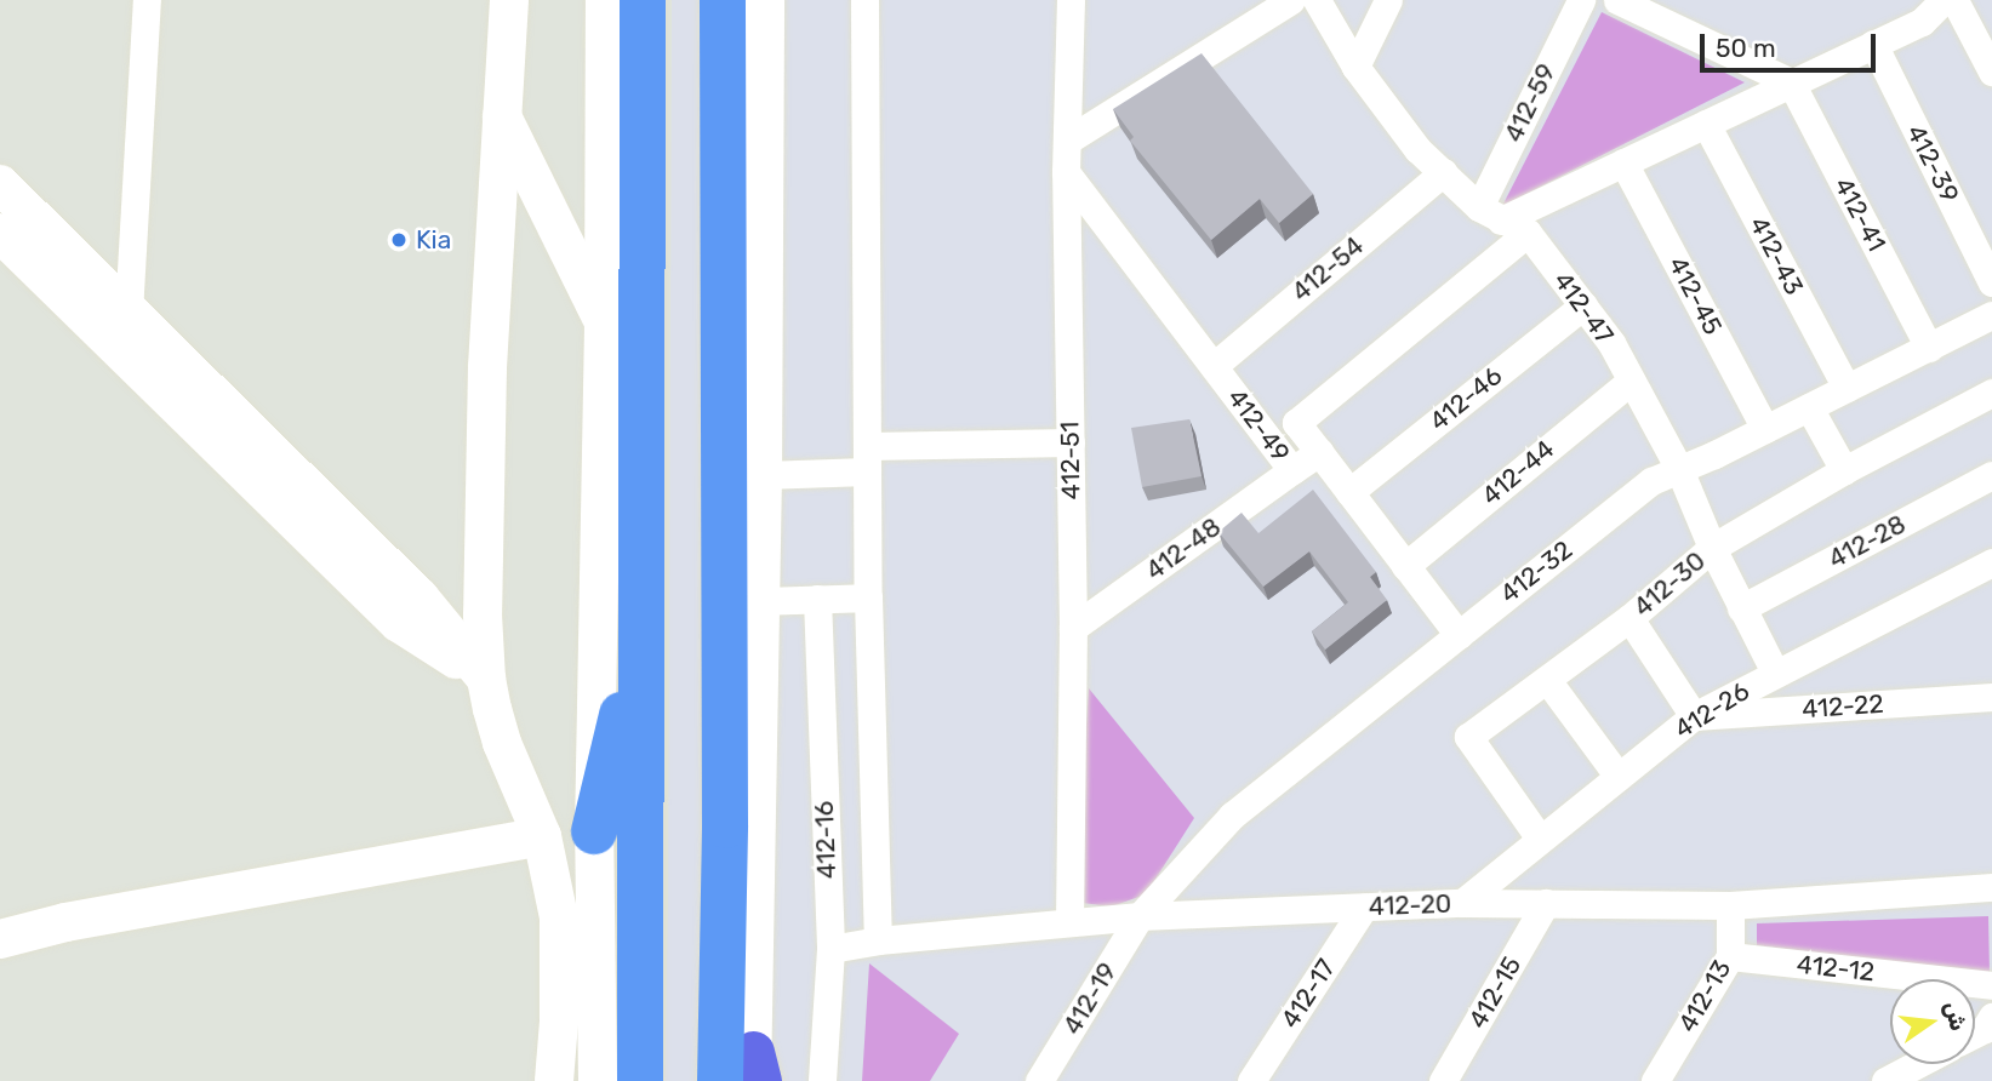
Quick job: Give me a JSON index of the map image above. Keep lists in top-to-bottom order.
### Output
{
  "streets": {
    "street": [
      "412-59",
      "412-39",
      "412-41",
      "412-43",
      "412-54",
      "412-45",
      "412-47",
      "412-46",
      "412-49",
      "412-51",
      "412-44",
      "412-28",
      "412-48",
      "412-32",
      "412-30",
      "412-22",
      "412-26",
      "412-16",
      "412-20",
      "412-12",
      "412-15",
      "412-17",
      "412-13",
      "412-19"
    ]
  },
  "crossings": [
    ["412-59", "412-47"],
    ["412-41", "412-32"],
    ["412-43", "412-32"],
    ["412-54", "412-47"],
    ["412-54", "412-49"],
    ["412-45", "412-32"],
    ["412-47", "412-46"],
    ["412-47", "412-44"],
    ["412-47", "412-28"],
    ["412-47", "412-32"],
    ["412-47", "412-30"],
    ["412-47", "412-26"],
    ["412-46", "412-49"],
    ["412-49", "412-51"],
    ["412-49", "412-44"],
    ["412-49", "412-48"],
    ["412-49", "412-32"],
    ["412-51", "412-48"],
    ["412-51", "412-20"],
    ["412-32", "412-20"],
    ["412-32", "412-19"],
    ["412-30", "412-26"],
    ["412-22", "412-26"],
    ["412-26", "412-20"],
    ["412-16", "412-20"],
    ["412-20", "412-15"],
    ["412-20", "412-17"],
    ["412-20", "412-13"],
    ["412-20", "412-19"],
    ["412-12", "412-13"]
  ],
  "places": ["Kia"],
  "scale_bar": "50 m",
  "north": "right"
}
